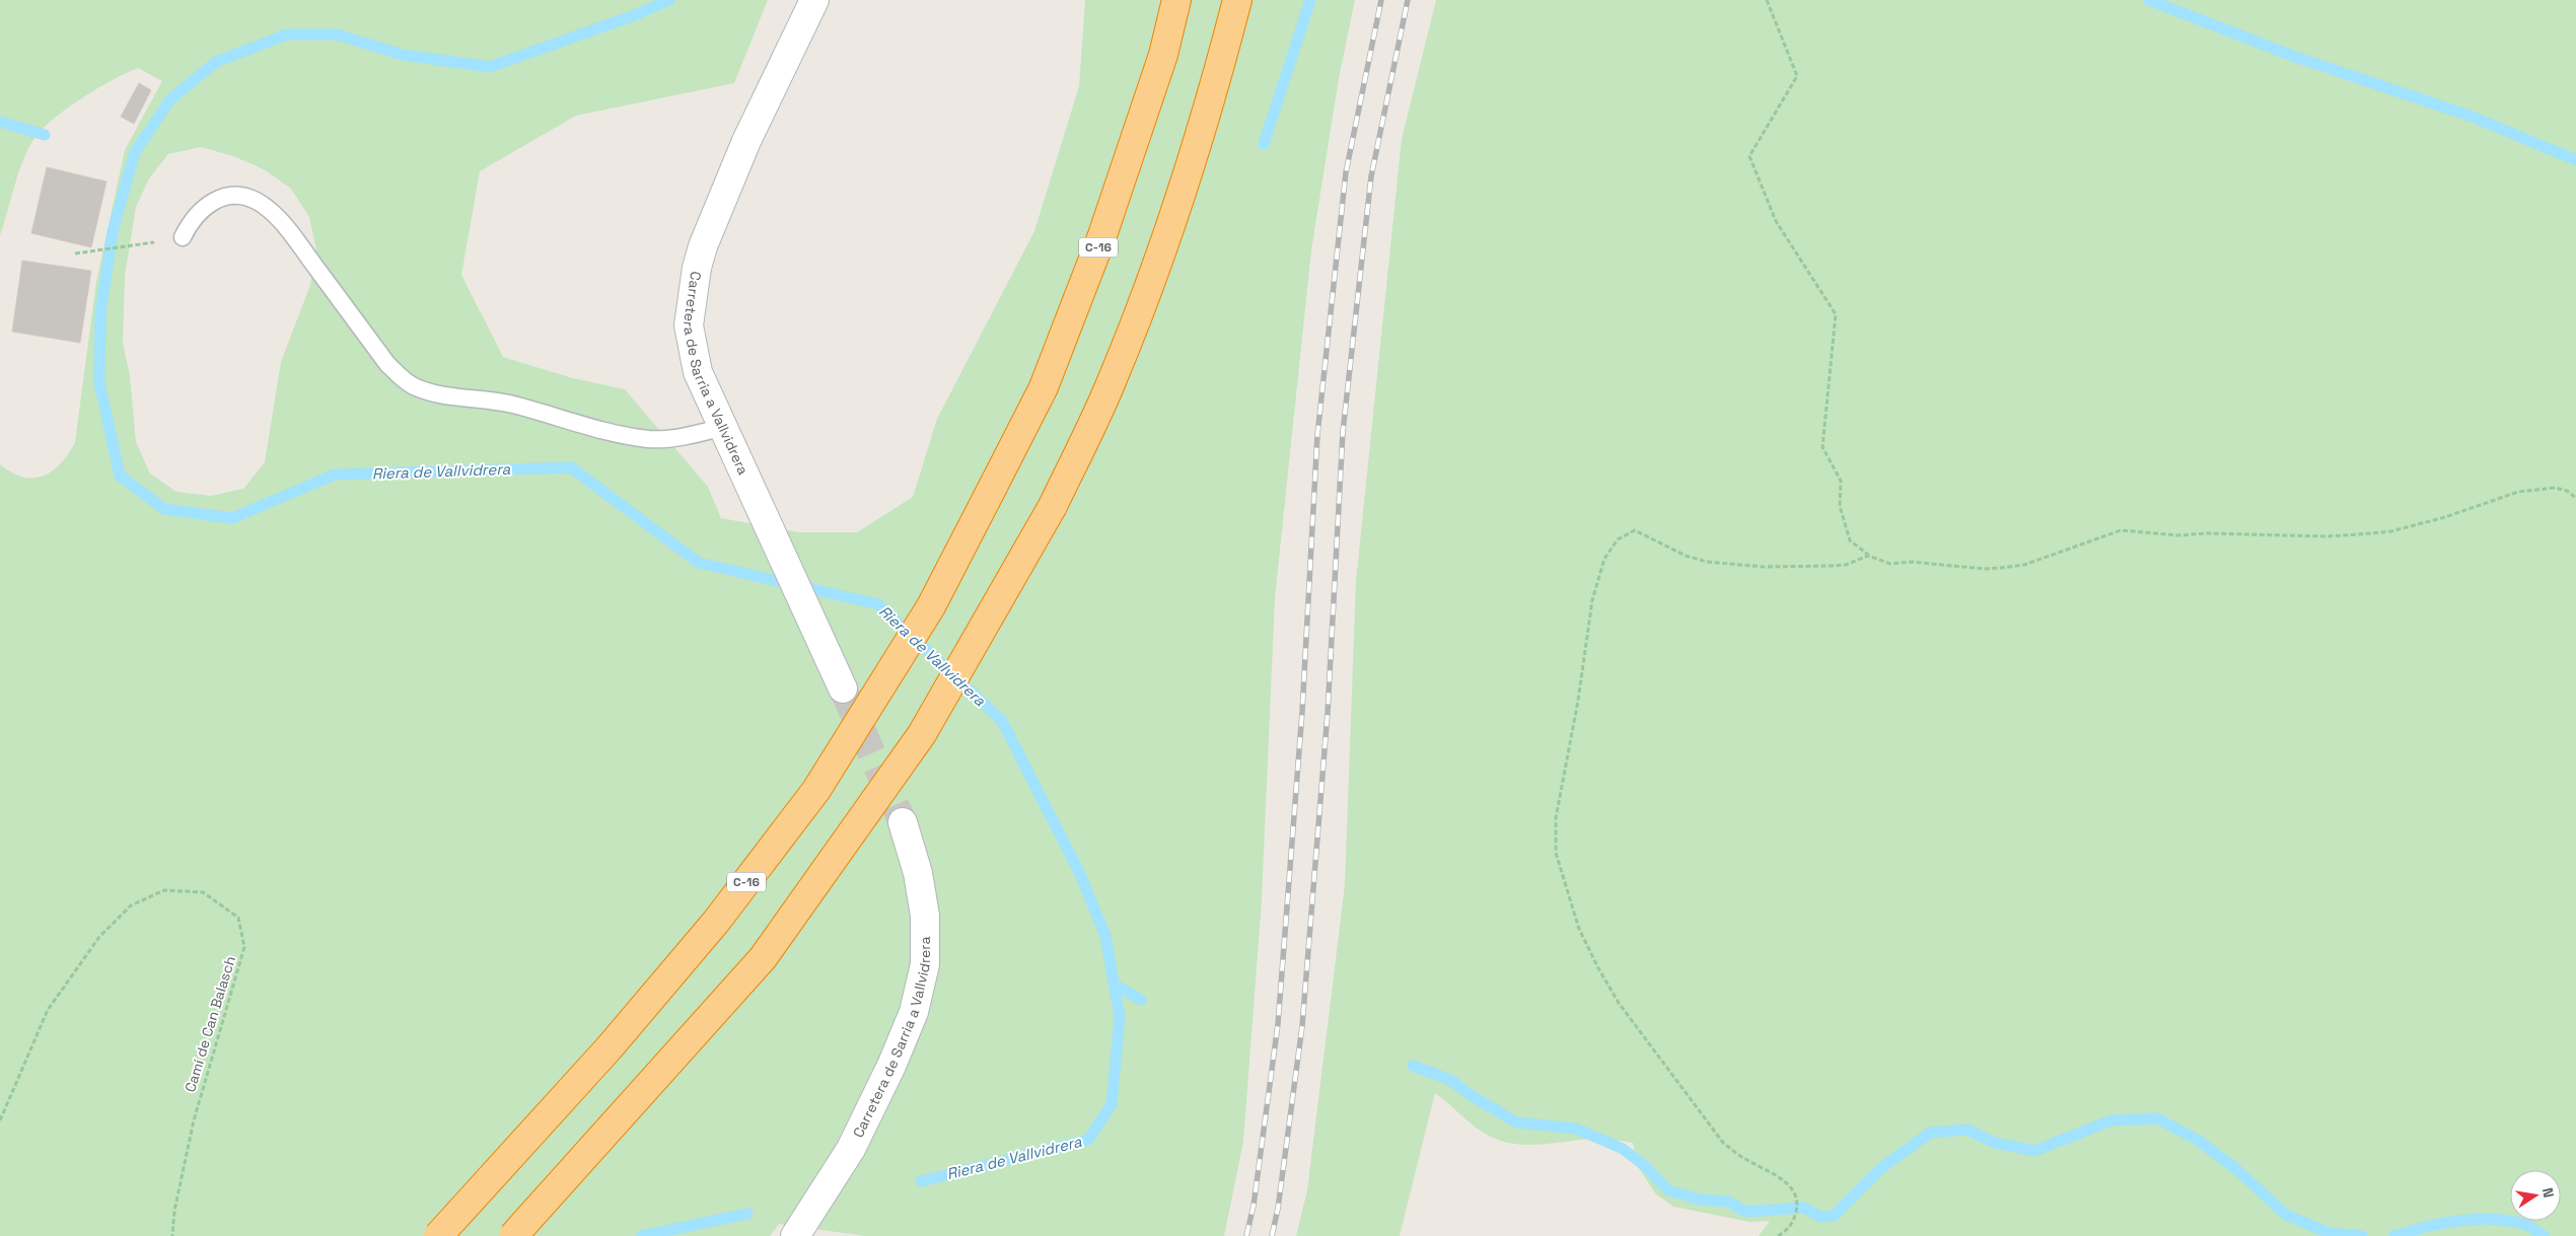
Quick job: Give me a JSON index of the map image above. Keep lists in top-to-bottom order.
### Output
{
  "streets": {
    "highway": ["C-16"],
    "main road": ["Carretera de Sarria a Vallvidrera"],
    "path": ["Camí de Can Balasch"]
  },
  "water": ["Riera de Vallvidrera"],
  "north": "right"
}
